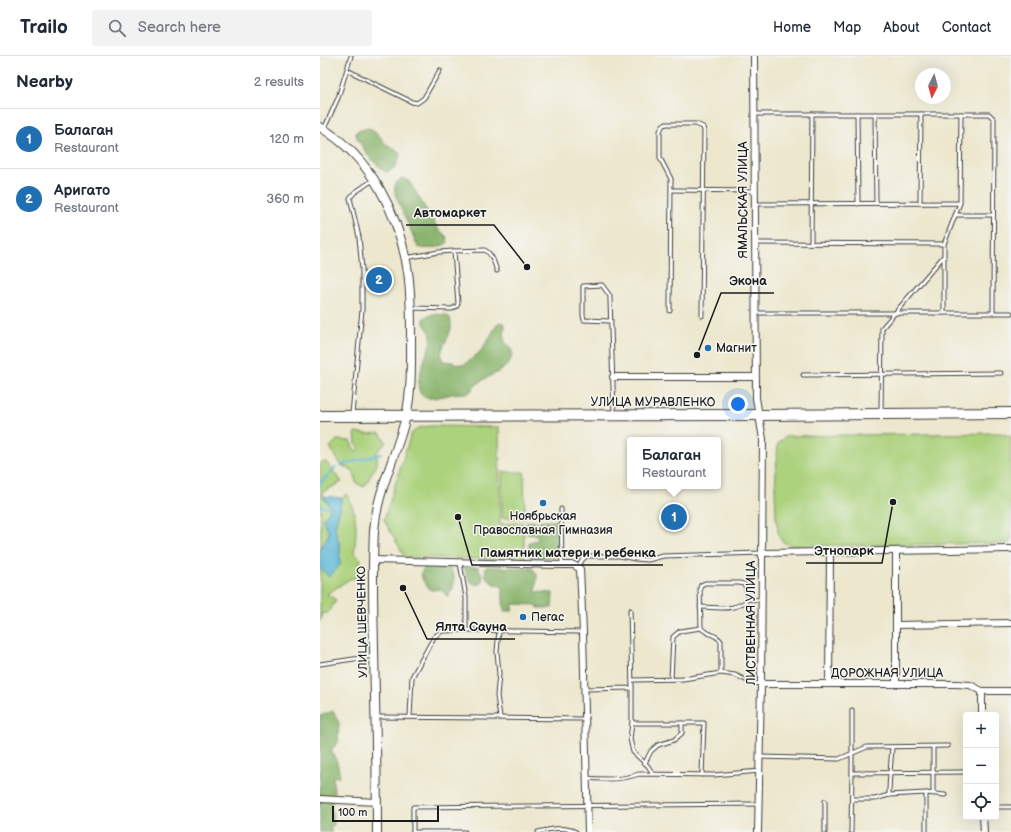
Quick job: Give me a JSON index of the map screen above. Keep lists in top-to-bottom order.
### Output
{
  "streets": {
    "main road": ["УЛИЦА МУРАВЛЕНКО"],
    "street": [
      "ЯМАЛЬСКАЯ УЛИЦА",
      "УЛИЦА ШЕВЧЕНКО",
      "ЛИСТВЕННАЯ УЛИЦА",
      "ДОРОЖНАЯ УЛИЦА"
    ]
  },
  "crossings": [
    ["ЯМАЛЬСКАЯ УЛИЦА", "УЛИЦА МУРАВЛЕНКО"],
    ["ЯМАЛЬСКАЯ УЛИЦА", "ЛИСТВЕННАЯ УЛИЦА"],
    ["УЛИЦА МУРАВЛЕНКО", "УЛИЦА ШЕВЧЕНКО"],
    ["УЛИЦА МУРАВЛЕНКО", "ЛИСТВЕННАЯ УЛИЦА"],
    ["ЛИСТВЕННАЯ УЛИЦА", "ДОРОЖНАЯ УЛИЦА"]
  ],
  "places": [
    "Автомаркет",
    "Магнит",
    "Экона",
    "Этнопарк",
    "Ноябрьская Православная Гимназия",
    "Памятник матери и ребенка",
    "Ялта Сауна",
    "Пегас"
  ],
  "scale_bar": "100 m",
  "north": "bottom",
  "page": {
    "header": "Trailo",
    "search": "Search here",
    "nav": [
      "Home",
      "Map",
      "About",
      "Contact"
    ],
    "heading": ["Nearby", "2 results"],
    "list": [
      {
        "mark": "1",
        "name": "Балаган",
        "note": "Restaurant",
        "value": "120 m"
      },
      {
        "mark": "2",
        "name": "Аригато",
        "note": "Restaurant",
        "value": "360 m"
      }
    ],
    "pins": ["2", "1"],
    "popup": ["Балаган", "Restaurant"],
    "map_buttons": ["+", "−"],
    "scale": "100 m"
  }
}
